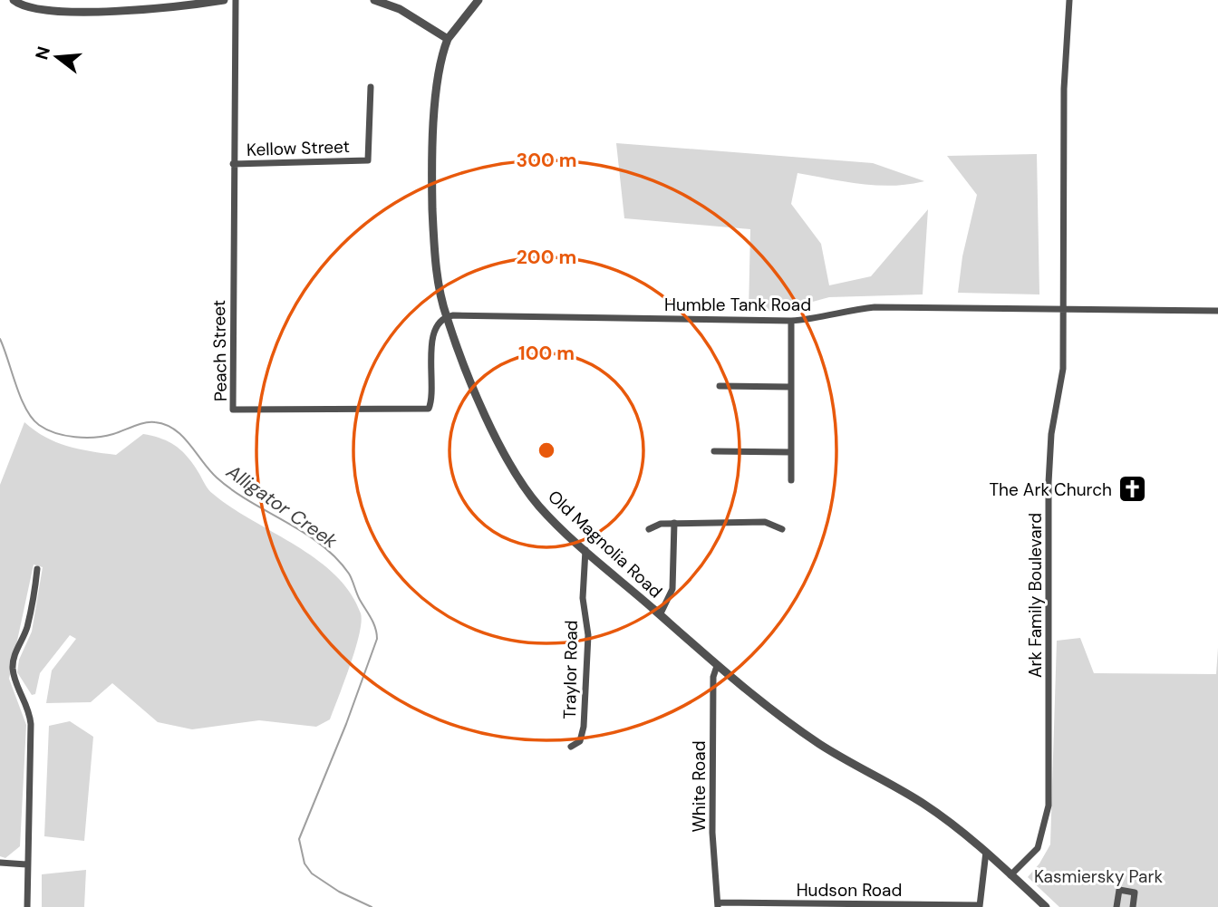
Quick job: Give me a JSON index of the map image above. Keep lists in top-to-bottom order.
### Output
{
  "streets": {
    "street": [
      "Kellow Street",
      "Humble Tank Road",
      "Peach Street",
      "Old Magnolia Road",
      "Ark Family Boulevard",
      "Traylor Road",
      "White Road",
      "Hudson Road"
    ]
  },
  "crossings": [
    ["Kellow Street", "Peach Street"],
    ["Humble Tank Road", "Peach Street"],
    ["Humble Tank Road", "Old Magnolia Road"],
    ["Humble Tank Road", "Ark Family Boulevard"],
    ["Peach Street", "Old Magnolia Road"],
    ["Old Magnolia Road", "Ark Family Boulevard"],
    ["Old Magnolia Road", "Traylor Road"],
    ["Old Magnolia Road", "White Road"],
    ["White Road", "Hudson Road"]
  ],
  "water": ["Alligator Creek"],
  "parks": ["Kasmiersky Park"],
  "places": {
    "church": ["The Ark Church"]
  },
  "north": "left",
  "rings": ["300 m", "200 m", "100 m"]
}
